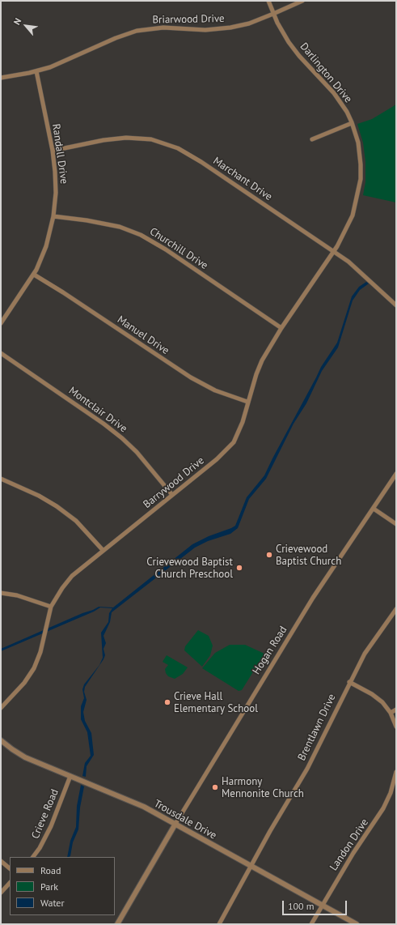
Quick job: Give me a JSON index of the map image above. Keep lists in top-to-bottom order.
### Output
{
  "streets": {
    "street": [
      "Briarwood Drive",
      "Darlington Drive",
      "Randall Drive",
      "Marchant Drive",
      "Churchill Drive",
      "Manuel Drive",
      "Montclair Drive",
      "Barrywood Drive",
      "Hogan Road",
      "Brentlawn Drive",
      "Crieve Road",
      "Trousdale Drive",
      "Landon Drive"
    ]
  },
  "crossings": [
    ["Briarwood Drive", "Darlington Drive"],
    ["Briarwood Drive", "Randall Drive"],
    ["Darlington Drive", "Marchant Drive"],
    ["Darlington Drive", "Barrywood Drive"],
    ["Randall Drive", "Marchant Drive"],
    ["Randall Drive", "Churchill Drive"],
    ["Randall Drive", "Manuel Drive"],
    ["Marchant Drive", "Barrywood Drive"],
    ["Churchill Drive", "Barrywood Drive"],
    ["Manuel Drive", "Barrywood Drive"],
    ["Montclair Drive", "Barrywood Drive"],
    ["Hogan Road", "Trousdale Drive"],
    ["Brentlawn Drive", "Trousdale Drive"],
    ["Crieve Road", "Trousdale Drive"],
    ["Trousdale Drive", "Landon Drive"]
  ],
  "places": [
    "Crievewood Baptist Church",
    "Crievewood Baptist Church Preschool",
    "Crieve Hall Elementary School",
    "Harmony Mennonite Church"
  ],
  "legend": ["Road", "Park", "Water"],
  "scale_bar": "100 m",
  "north": "top left"
}
